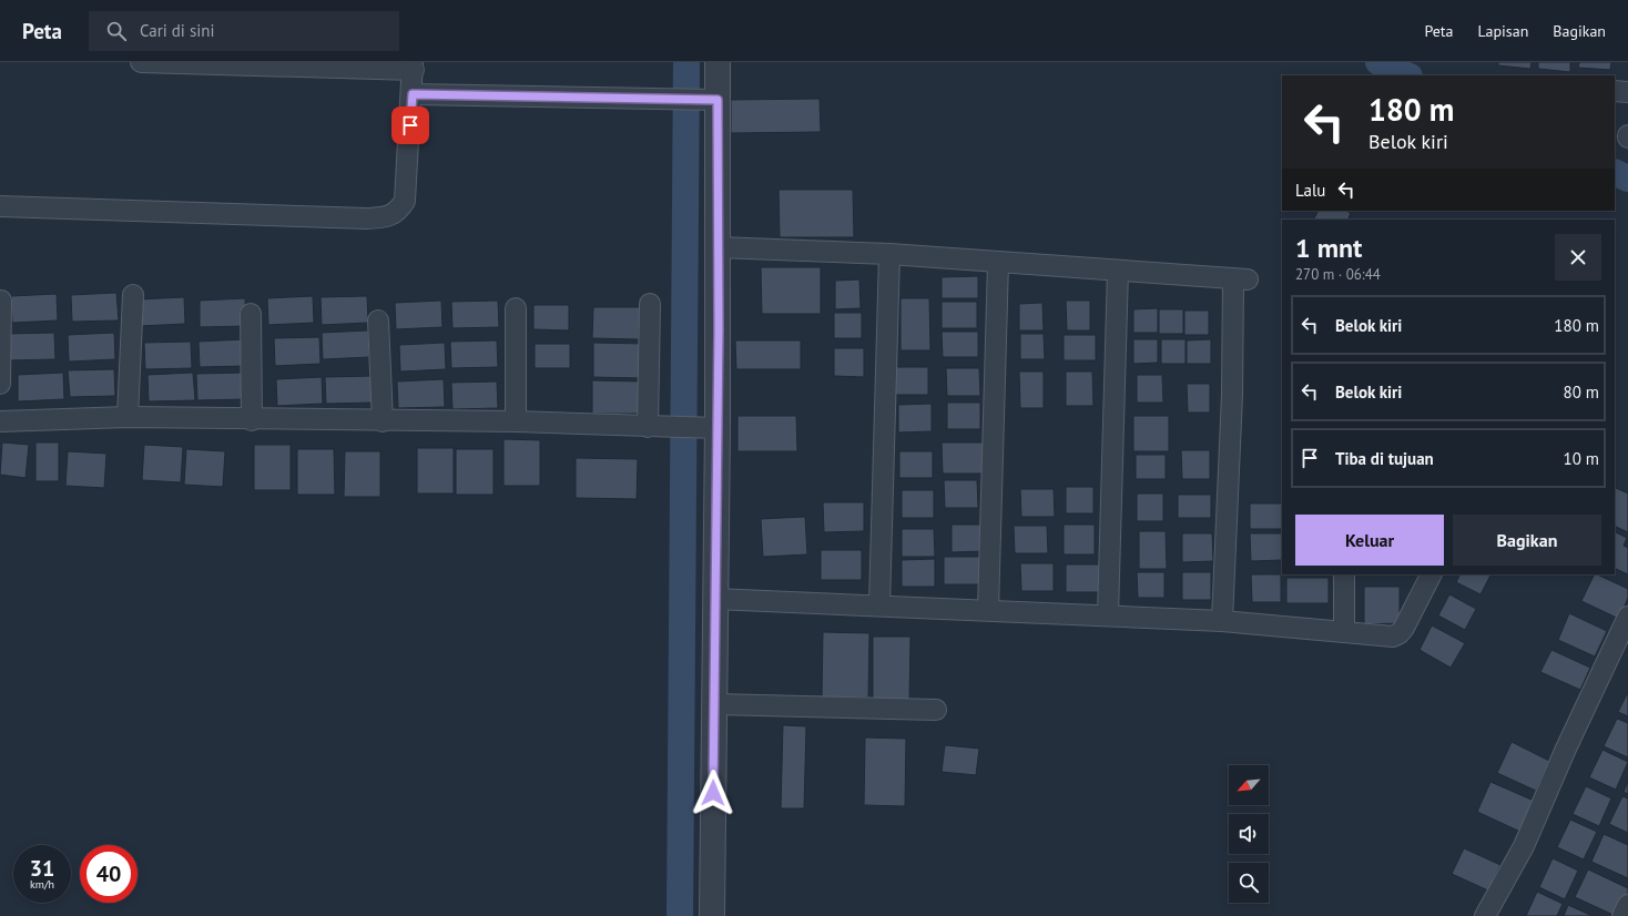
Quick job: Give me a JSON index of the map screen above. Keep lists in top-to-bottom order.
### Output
{
  "north": "bottom left",
  "page": {
    "header": "Peta",
    "search": "Cari di sini",
    "nav": ["Peta", "Lapisan", "Bagikan"],
    "turn": ["180 m", "Belok kiri"],
    "then": "Lalu",
    "heading": ["1 mnt", "270 m · 06:44"],
    "list": [
      {
        "name": "Belok kiri",
        "value": "180 m"
      },
      {
        "name": "Belok kiri",
        "value": "80 m"
      },
      {
        "name": "Tiba di tujuan",
        "value": "10 m"
      }
    ],
    "buttons": ["Keluar", "Bagikan"],
    "speed": "31 km/h",
    "limit": "40"
  }
}
